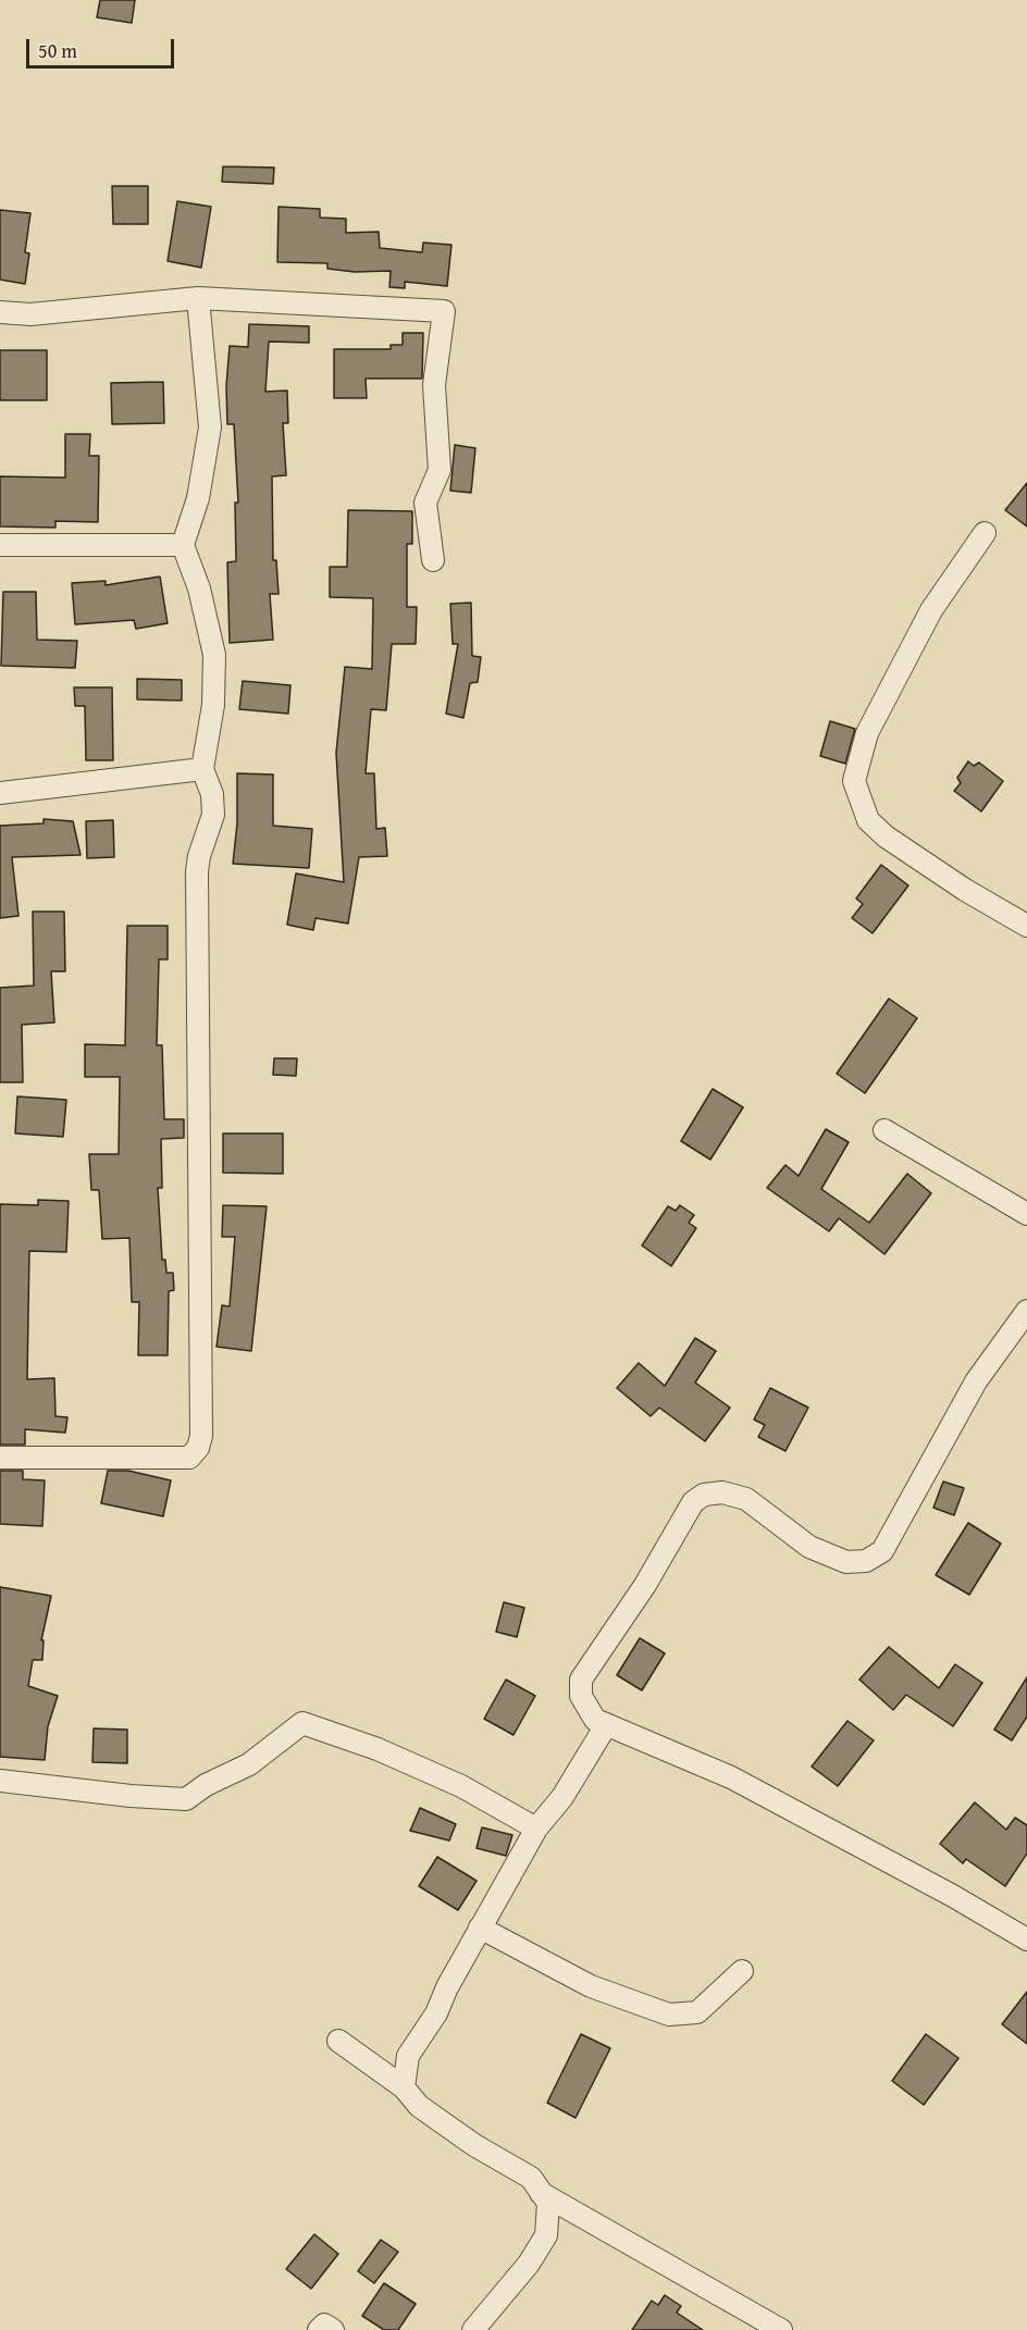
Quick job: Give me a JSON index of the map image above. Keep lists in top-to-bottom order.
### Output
{
  "scale_bar": "50 m"
}
